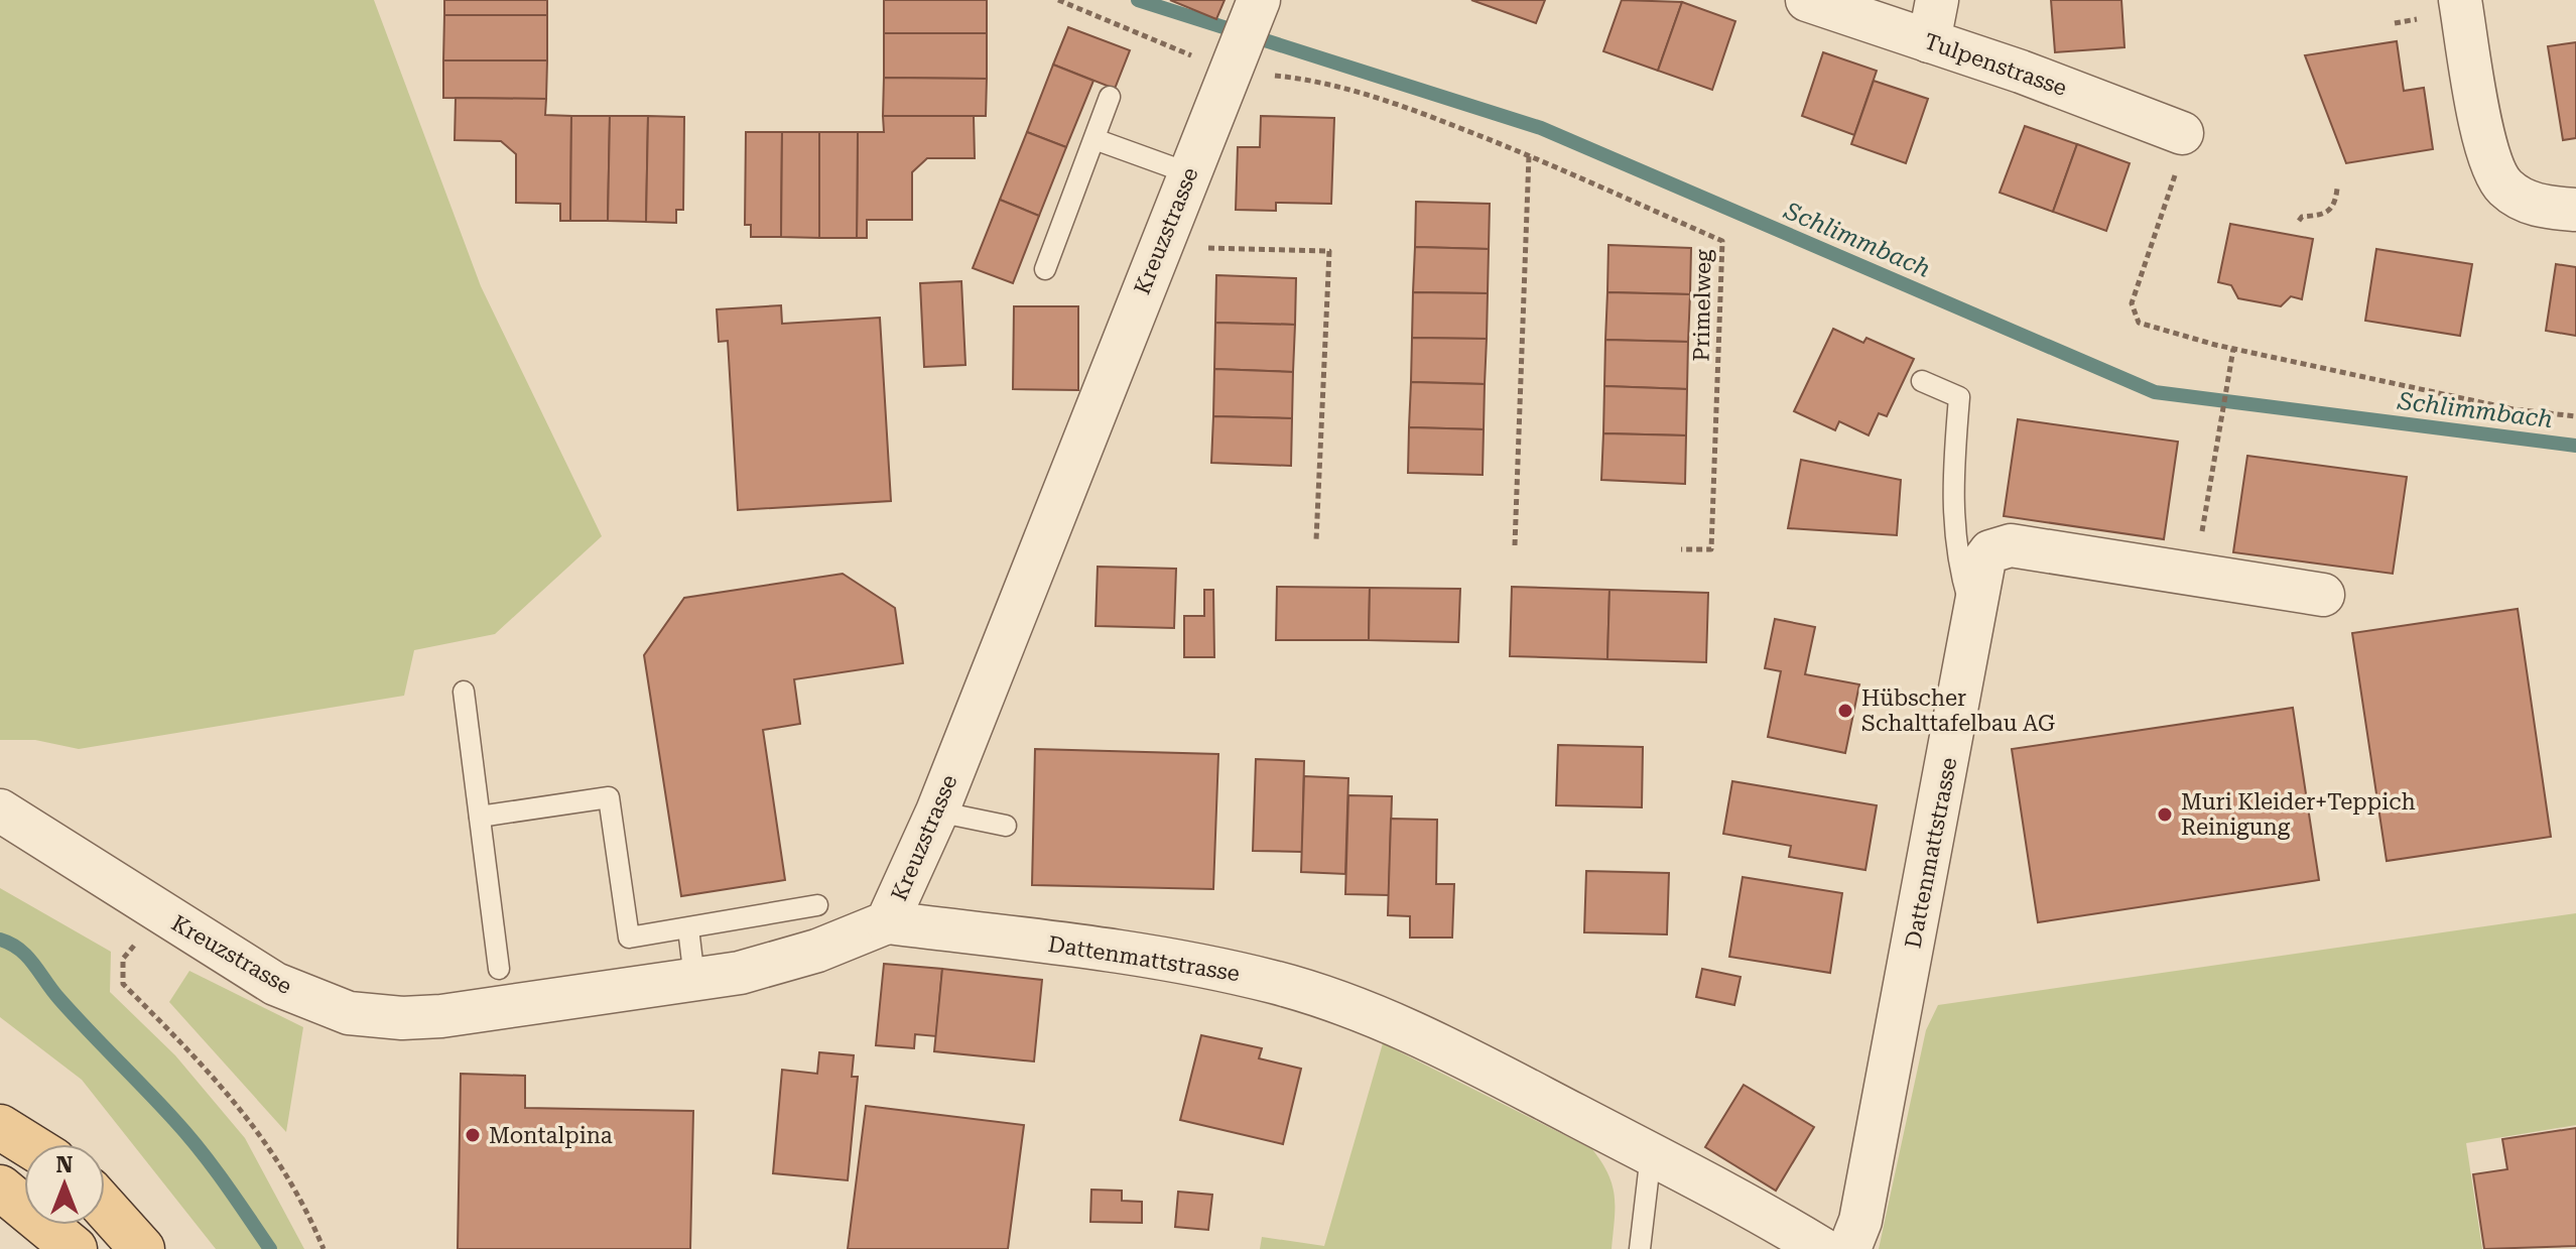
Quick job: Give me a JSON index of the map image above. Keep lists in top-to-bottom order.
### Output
{
  "streets": {
    "street": ["Tulpenstrasse", "Kreuzstrasse", "Dattenmattstrasse"],
    "path": ["Primelweg"]
  },
  "crossings": [
    ["Kreuzstrasse", "Primelweg"],
    ["Kreuzstrasse", "Dattenmattstrasse"]
  ],
  "water": ["Schlimmbach"],
  "places": ["Hübscher Schalttafelbau AG", "Muri Kleider+Teppich Reinigung", "Montalpina"],
  "north": "top"
}
